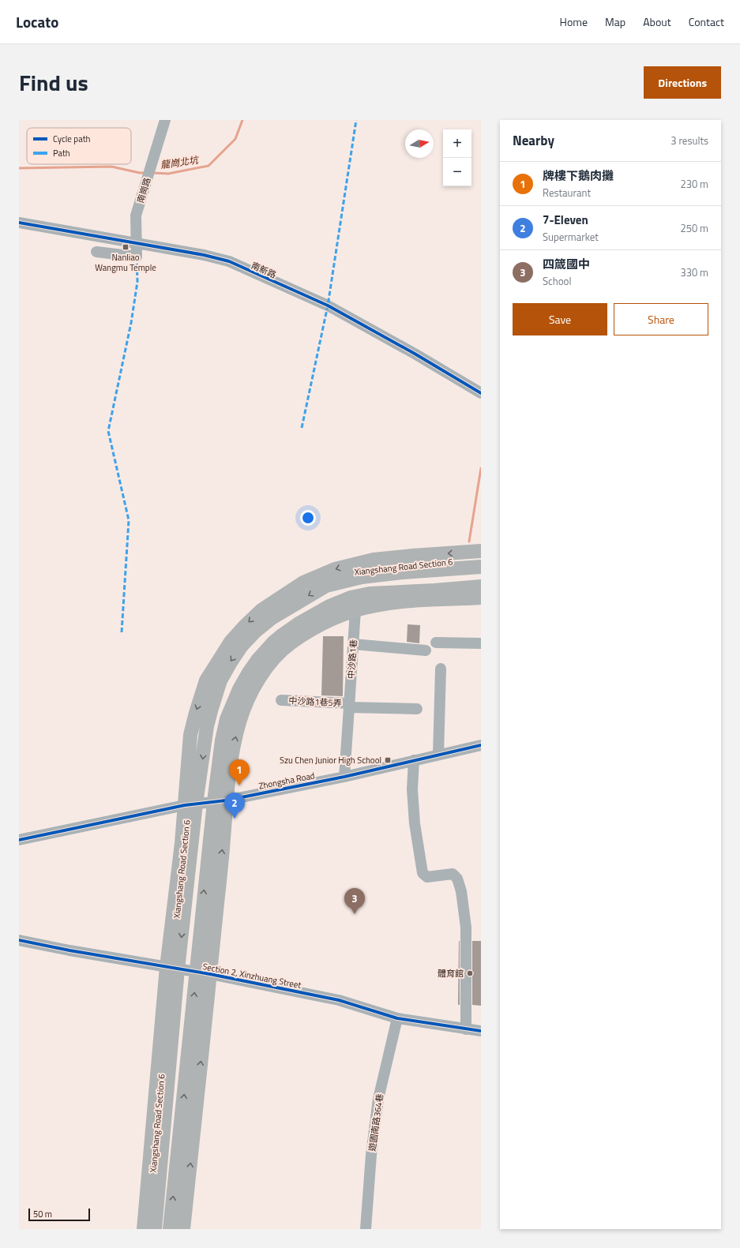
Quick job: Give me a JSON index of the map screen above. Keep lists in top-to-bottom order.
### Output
{
  "streets": {
    "main road": ["Xiangshang Road Section 6"],
    "street": [
      "南崗路",
      "南新路",
      "中沙路1巷",
      "中沙路1巷5弄",
      "Zhongsha Road",
      "Section 2, Xinzhuang Street",
      "遊園南路364巷"
    ]
  },
  "crossings": [
    ["南崗路", "南新路"],
    ["Xiangshang Road Section 6", "Zhongsha Road"],
    ["Xiangshang Road Section 6", "Section 2, Xinzhuang Street"],
    ["中沙路1巷", "中沙路1巷5弄"],
    ["中沙路1巷", "Zhongsha Road"],
    ["Section 2, Xinzhuang Street", "遊園南路364巷"]
  ],
  "one_way": ["Xiangshang Road Section 6"],
  "water": ["龍崗北坑"],
  "places": {
    "transit": ["Nanliao Wangmu Temple", "Szu Chen Junior High School"],
    "other": ["體育館"]
  },
  "legend": ["Cycle path", "Path"],
  "scale_bar": "50 m",
  "north": "right",
  "page": {
    "header": "Locato",
    "nav": [
      "Home",
      "Map",
      "About",
      "Contact"
    ],
    "title": "Find us",
    "buttons": [
      "Directions",
      ["Save", "Share"]
    ],
    "heading": ["Nearby", "3 results"],
    "map_buttons": ["+", "−"],
    "list": [
      {
        "mark": "1",
        "name": "牌樓下鵝肉攤",
        "note": "Restaurant",
        "value": "230 m"
      },
      {
        "mark": "2",
        "name": "7-Eleven",
        "note": "Supermarket",
        "value": "250 m"
      },
      {
        "mark": "3",
        "name": "四箴國中",
        "note": "School",
        "value": "330 m"
      }
    ],
    "pins": ["1", "2", "3"],
    "scale": "50 m"
  }
}
